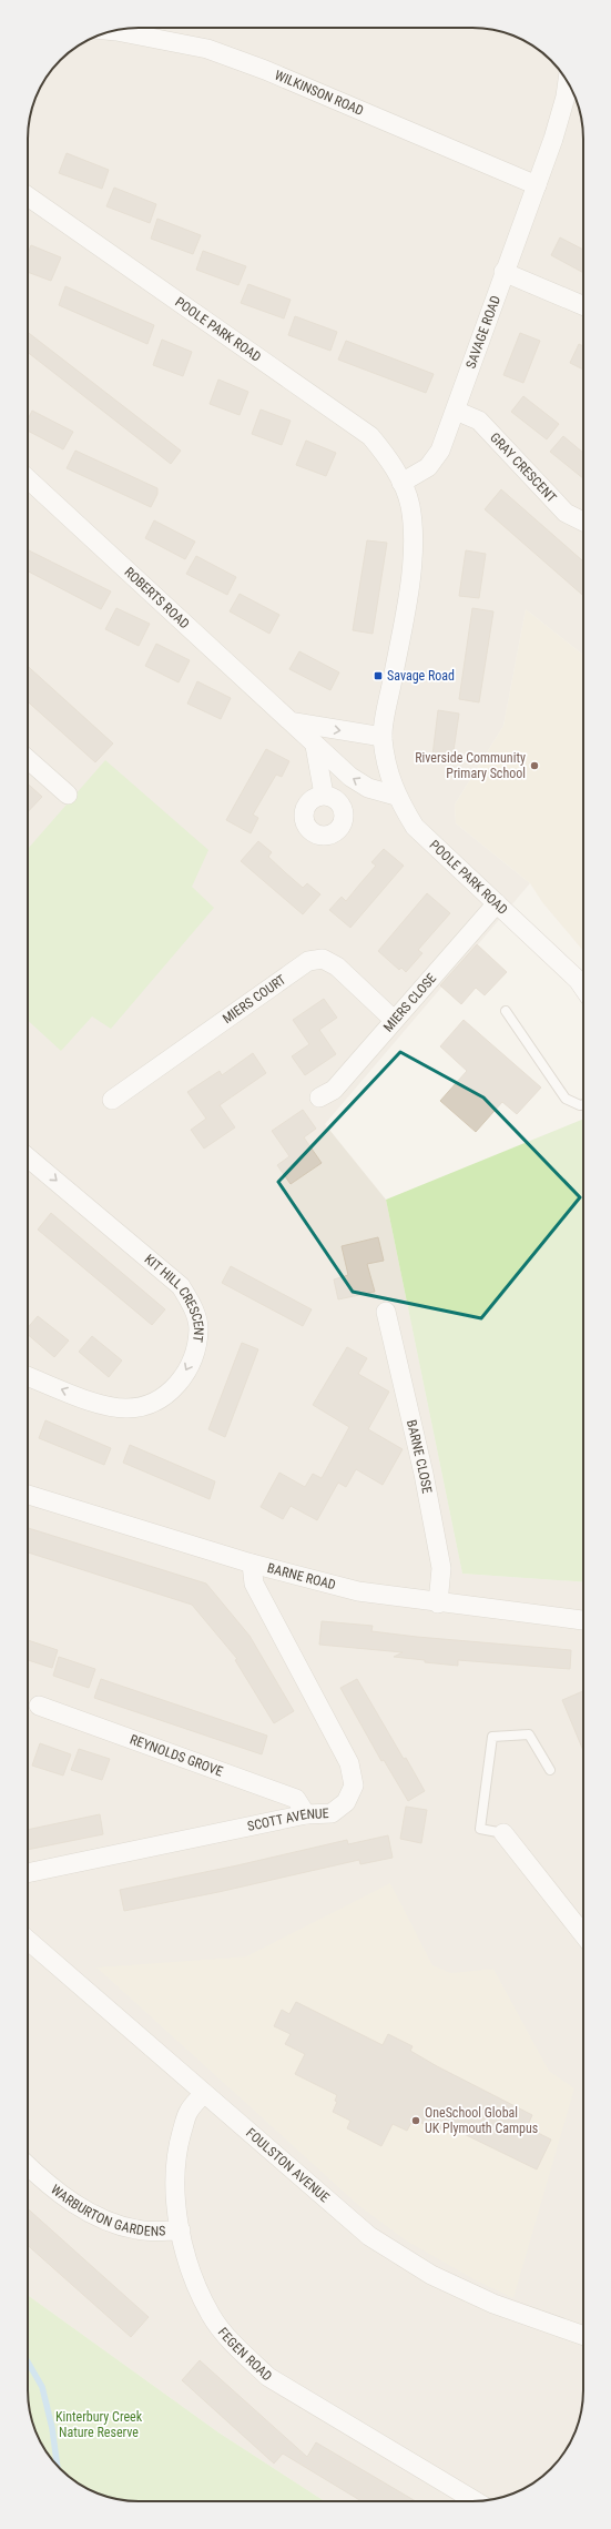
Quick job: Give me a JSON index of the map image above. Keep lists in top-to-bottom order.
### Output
{
  "streets": {
    "street": [
      "WILKINSON ROAD",
      "POOLE PARK ROAD",
      "SAVAGE ROAD",
      "GRAY CRESCENT",
      "ROBERTS ROAD",
      "MIERS COURT",
      "MIERS CLOSE",
      "KIT HILL CRESCENT",
      "BARNE CLOSE",
      "BARNE ROAD",
      "REYNOLDS GROVE",
      "SCOTT AVENUE",
      "FOULSTON AVENUE",
      "WARBURTON GARDENS",
      "FEGEN ROAD"
    ]
  },
  "crossings": [
    ["WILKINSON ROAD", "SAVAGE ROAD"],
    ["POOLE PARK ROAD", "SAVAGE ROAD"],
    ["POOLE PARK ROAD", "ROBERTS ROAD"],
    ["POOLE PARK ROAD", "MIERS CLOSE"],
    ["SAVAGE ROAD", "GRAY CRESCENT"],
    ["MIERS COURT", "MIERS CLOSE"],
    ["BARNE CLOSE", "BARNE ROAD"],
    ["BARNE ROAD", "SCOTT AVENUE"],
    ["REYNOLDS GROVE", "SCOTT AVENUE"],
    ["FOULSTON AVENUE", "FEGEN ROAD"],
    ["WARBURTON GARDENS", "FEGEN ROAD"]
  ],
  "parks": ["Kinterbury Creek Nature Reserve"],
  "places": {
    "transit": ["Savage Road"],
    "other": ["Riverside Community Primary School", "OneSchool Global UK Plymouth Campus"]
  }
}
